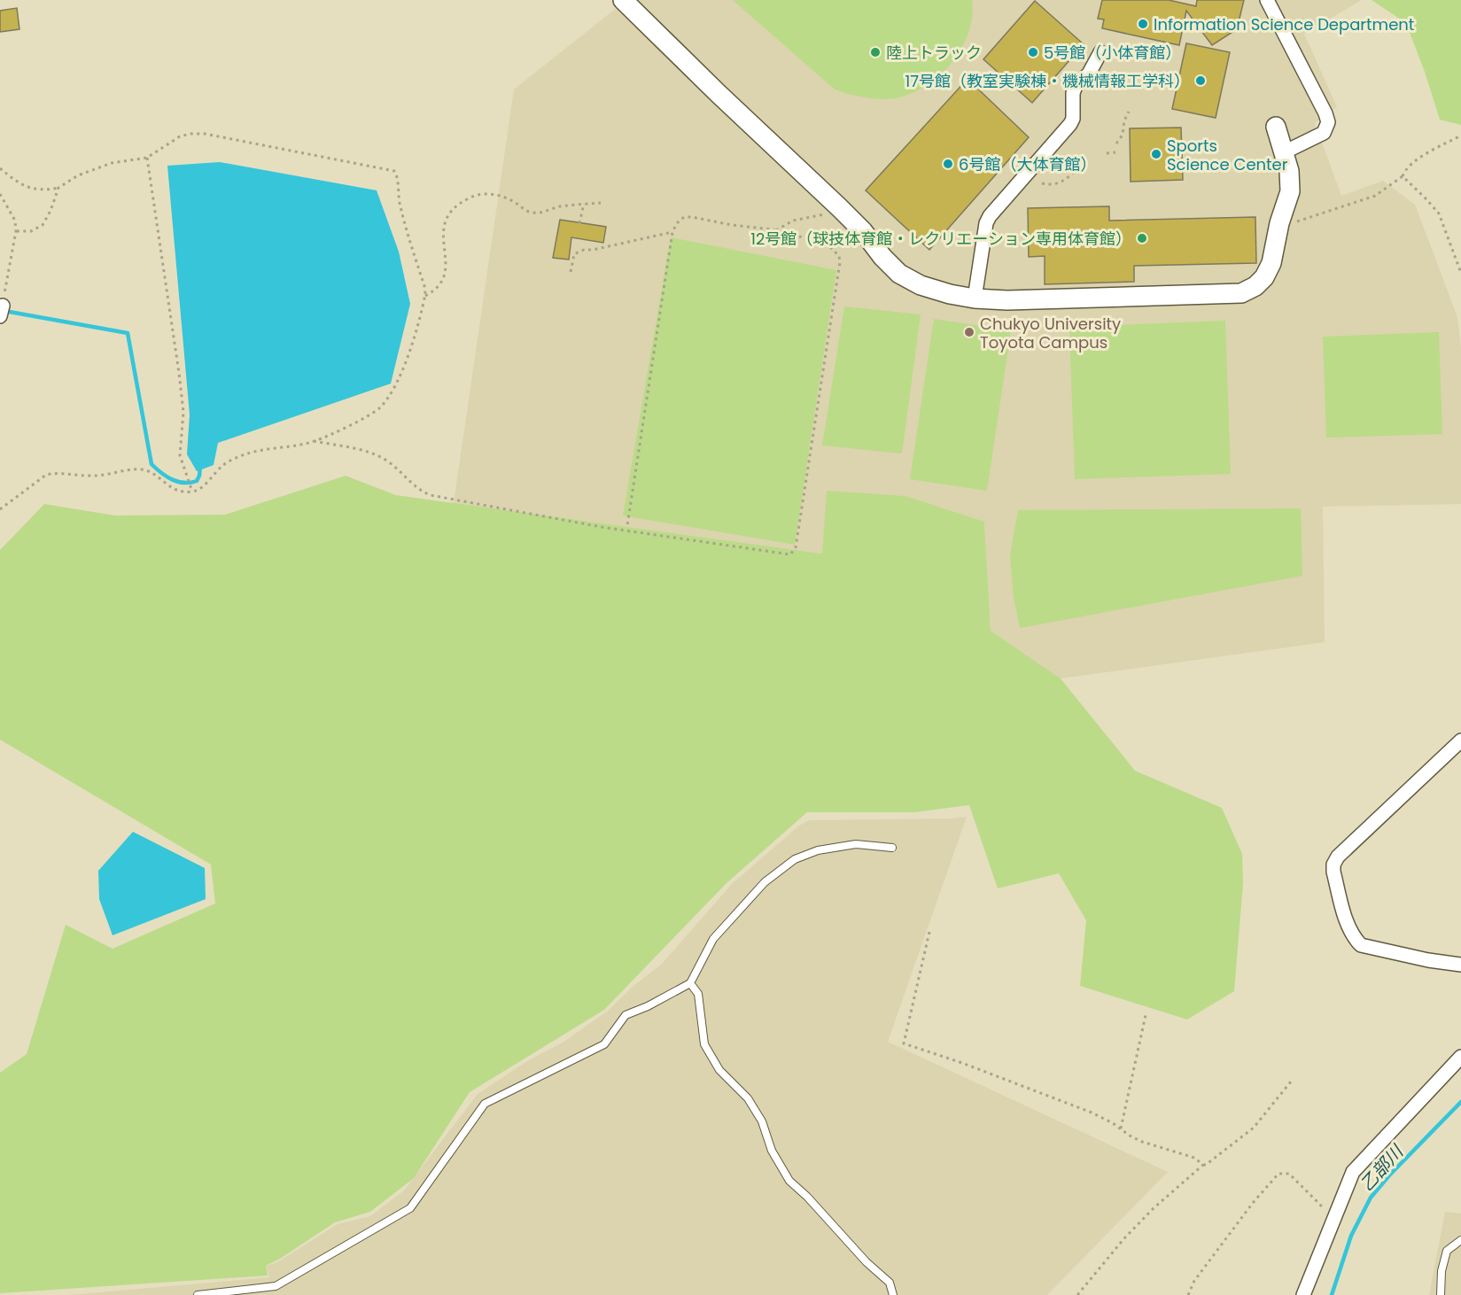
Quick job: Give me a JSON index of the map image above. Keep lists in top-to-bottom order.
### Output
{
  "water": ["乙部川"],
  "places": [
    "Information Science Department",
    "陸上トラック",
    "5号館（小体育館）",
    "17号館（教室実験棟・機械情報工学科）",
    "Sports Science Center",
    "6号館（大体育館）",
    "12号館（球技体育館・レクリエーション専用体育館）",
    "Chukyo University Toyota Campus"
  ]
}
